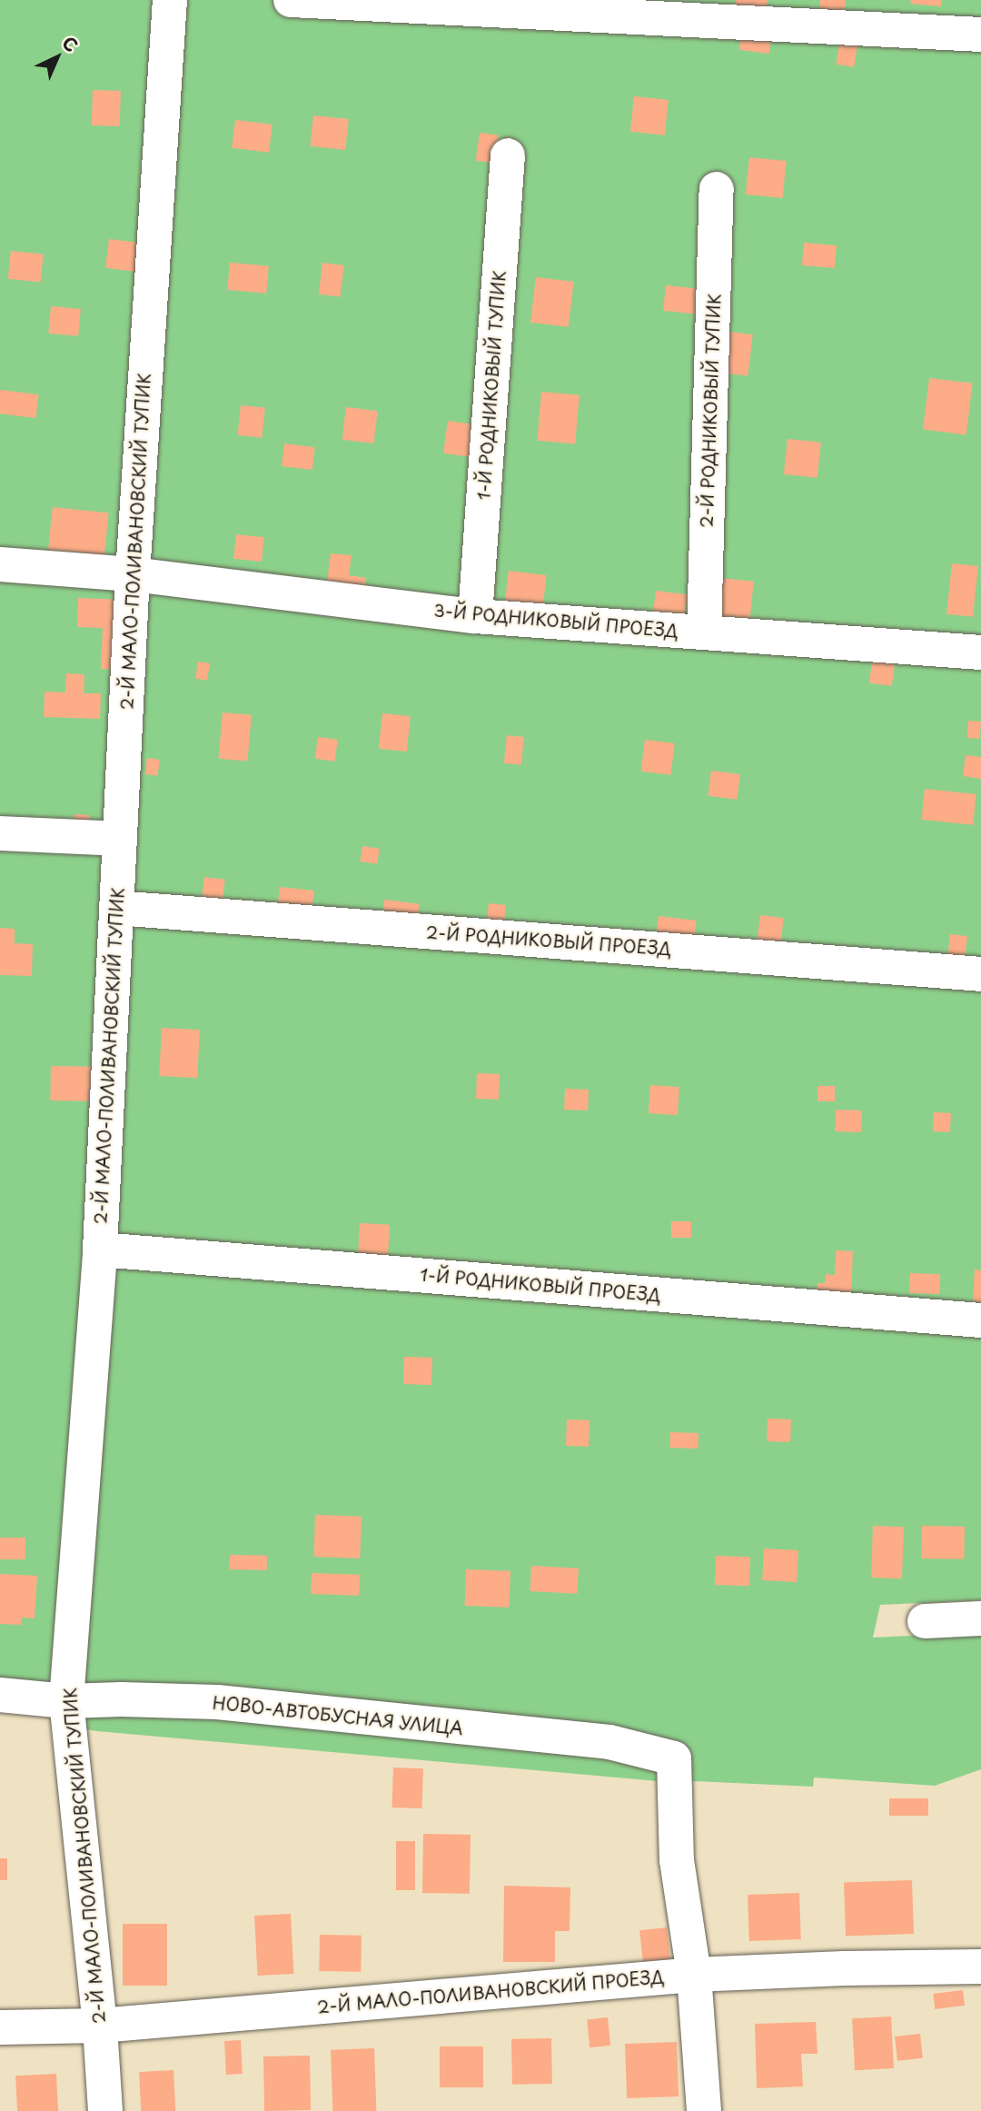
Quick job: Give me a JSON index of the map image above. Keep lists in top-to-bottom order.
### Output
{
  "streets": {
    "street": [
      "1-Й РОДНИКОВЫЙ ТУПИК",
      "2-Й РОДНИКОВЫЙ ТУПИК",
      "2-Й МАЛО-ПОЛИВАНОВСКИЙ ТУПИК",
      "3-Й РОДНИКОВЫЙ ПРОЕЗД",
      "2-Й РОДНИКОВЫЙ ПРОЕЗД",
      "1-Й РОДНИКОВЫЙ ПРОЕЗД",
      "НОВО-АВТОБУСНАЯ УЛИЦА",
      "2-Й МАЛО-ПОЛИВАНОВСКИЙ ПРОЕЗД"
    ]
  },
  "crossings": [
    ["1-Й РОДНИКОВЫЙ ТУПИК", "3-Й РОДНИКОВЫЙ ПРОЕЗД"],
    ["2-Й РОДНИКОВЫЙ ТУПИК", "3-Й РОДНИКОВЫЙ ПРОЕЗД"],
    ["2-Й МАЛО-ПОЛИВАНОВСКИЙ ТУПИК", "3-Й РОДНИКОВЫЙ ПРОЕЗД"],
    ["2-Й МАЛО-ПОЛИВАНОВСКИЙ ТУПИК", "2-Й РОДНИКОВЫЙ ПРОЕЗД"],
    ["2-Й МАЛО-ПОЛИВАНОВСКИЙ ТУПИК", "1-Й РОДНИКОВЫЙ ПРОЕЗД"],
    ["2-Й МАЛО-ПОЛИВАНОВСКИЙ ТУПИК", "НОВО-АВТОБУСНАЯ УЛИЦА"],
    ["2-Й МАЛО-ПОЛИВАНОВСКИЙ ТУПИК", "2-Й МАЛО-ПОЛИВАНОВСКИЙ ПРОЕЗД"],
    ["НОВО-АВТОБУСНАЯ УЛИЦА", "2-Й МАЛО-ПОЛИВАНОВСКИЙ ПРОЕЗД"]
  ],
  "north": "top right"
}
